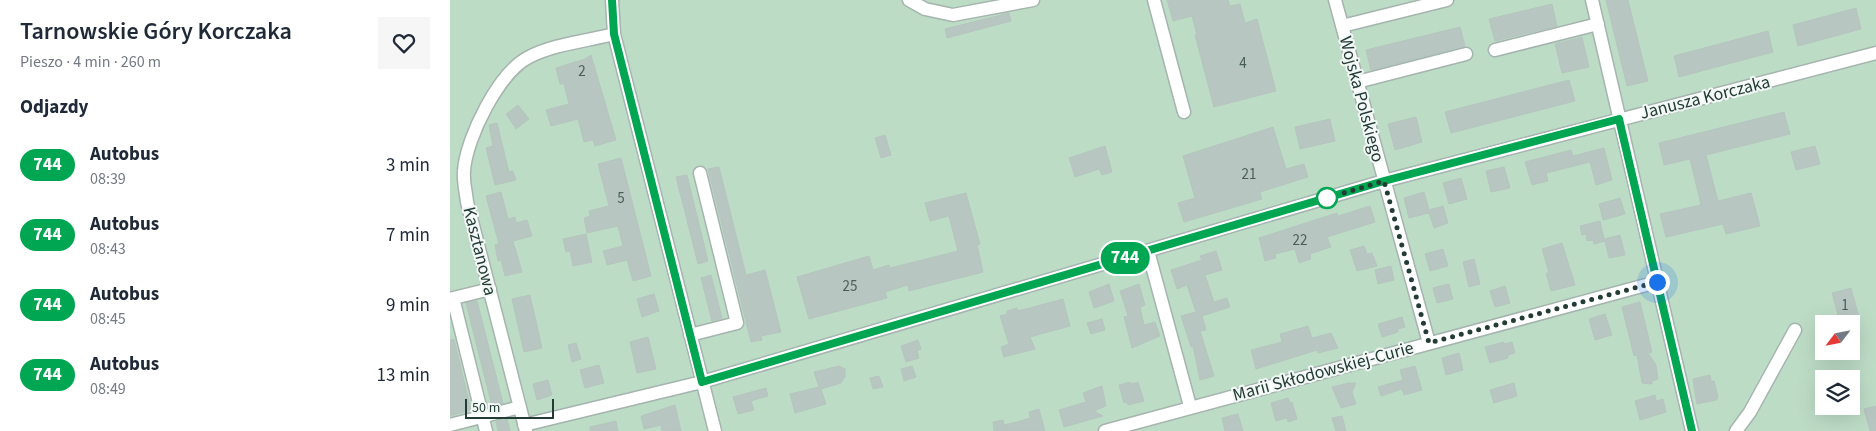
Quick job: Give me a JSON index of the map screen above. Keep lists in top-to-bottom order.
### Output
{
  "streets": {
    "street": [
      "Janusza Korczaka",
      "Wojska Polskiego",
      "Kasztanowa",
      "Marii Skłodowskiej-Curie"
    ]
  },
  "crossings": [
    ["Janusza Korczaka", "Wojska Polskiego"],
    ["Janusza Korczaka", "Kasztanowa"],
    ["Wojska Polskiego", "Marii Skłodowskiej-Curie"]
  ],
  "lines": ["bus line 744"],
  "house_numbers": [
    "4",
    "2",
    "21",
    "5",
    "22",
    "25",
    "1"
  ],
  "scale_bar": "50 m",
  "north": "bottom left",
  "page": {
    "heading": [
      ["Tarnowskie Góry Korczaka", "Pieszo · 4 min · 260 m"],
      "Odjazdy"
    ],
    "on_map": "744",
    "list": [
      {
        "mark": "744",
        "name": "Autobus",
        "note": "08:39",
        "value": "3 min"
      },
      {
        "mark": "744",
        "name": "Autobus",
        "note": "08:43",
        "value": "7 min"
      },
      {
        "mark": "744",
        "name": "Autobus",
        "note": "08:45",
        "value": "9 min"
      },
      {
        "mark": "744",
        "name": "Autobus",
        "note": "08:49",
        "value": "13 min"
      }
    ],
    "scale": "50 m"
  }
}
